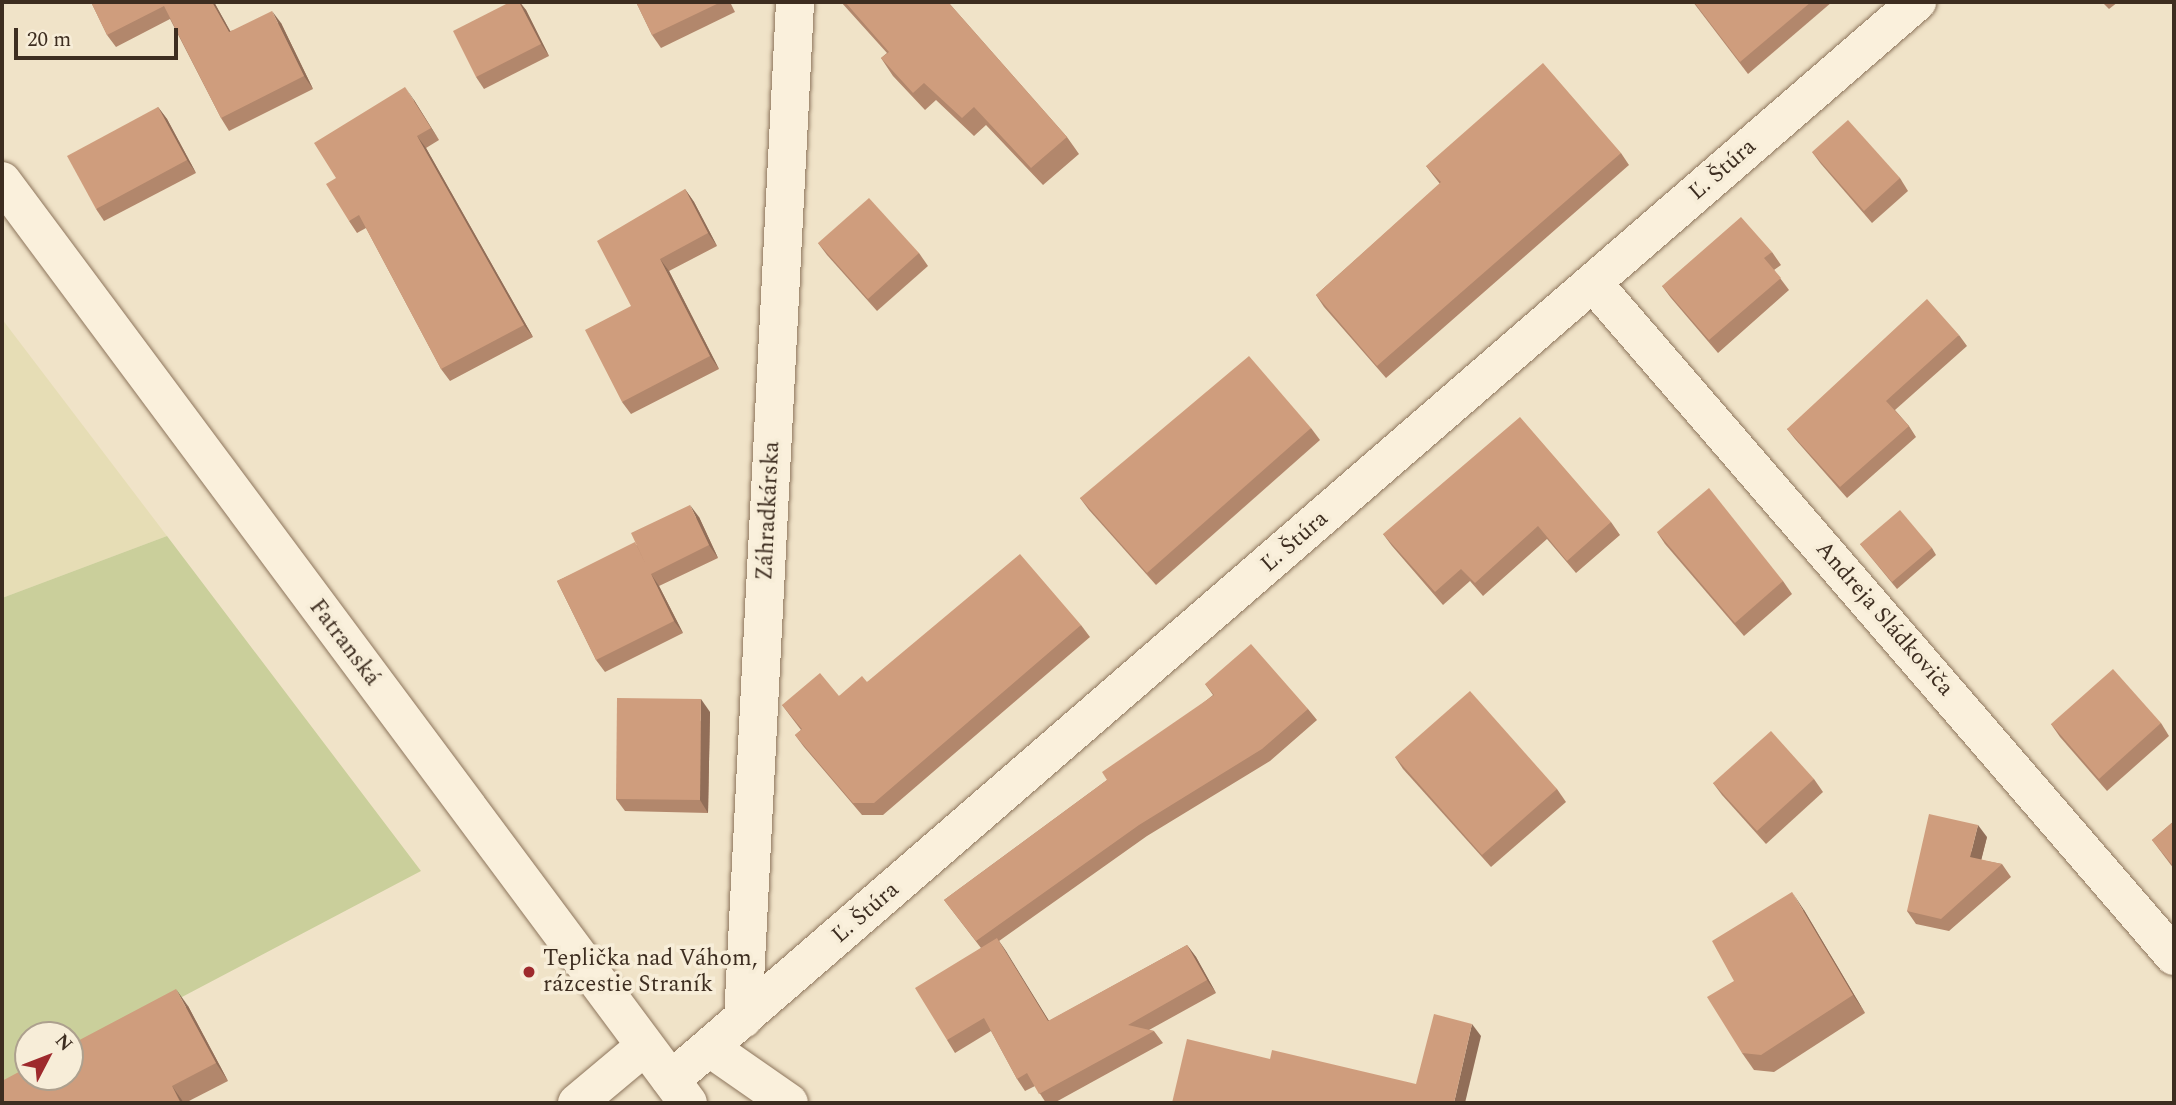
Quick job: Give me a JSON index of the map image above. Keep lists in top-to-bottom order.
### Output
{
  "streets": {
    "street": [
      "Ľ. Štúra",
      "Záhradkárska",
      "Andreja Sládkoviča",
      "Fatranská"
    ]
  },
  "crossings": [
    ["Ľ. Štúra", "Záhradkárska"],
    ["Ľ. Štúra", "Andreja Sládkoviča"],
    ["Ľ. Štúra", "Fatranská"]
  ],
  "places": ["Teplička nad Váhom, rázcestie Straník"],
  "scale_bar": "20 m",
  "north": "top right"
}
